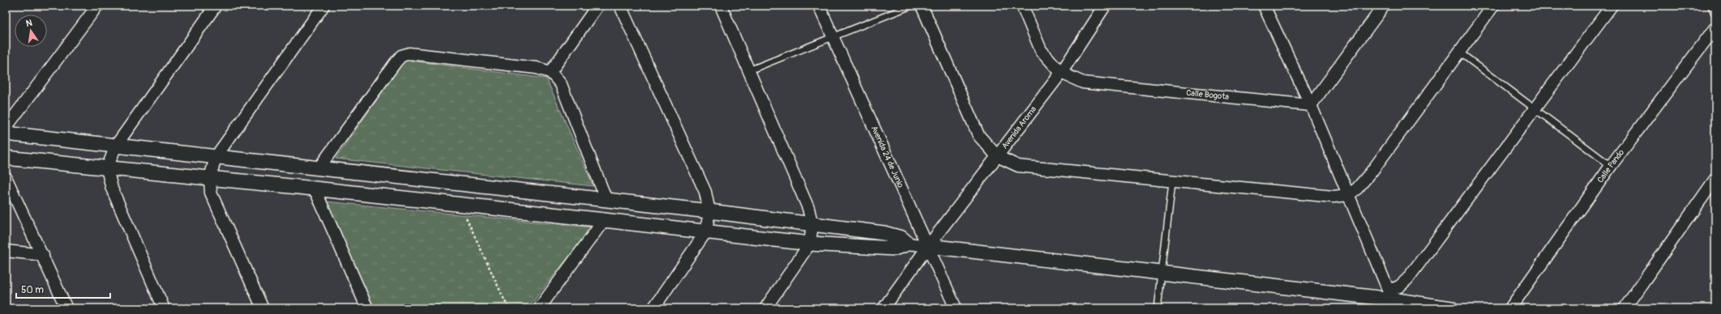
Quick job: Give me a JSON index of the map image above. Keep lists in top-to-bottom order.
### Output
{
  "streets": {
    "street": [
      "Calle Bogota",
      "Avenida Aroma",
      "Avenida 24 de Junio",
      "Calle Pando"
    ]
  },
  "crossings": [
    ["Calle Bogota", "Avenida Aroma"],
    ["Avenida Aroma", "Avenida 24 de Junio"]
  ],
  "scale_bar": "50 m",
  "north": "top"
}
